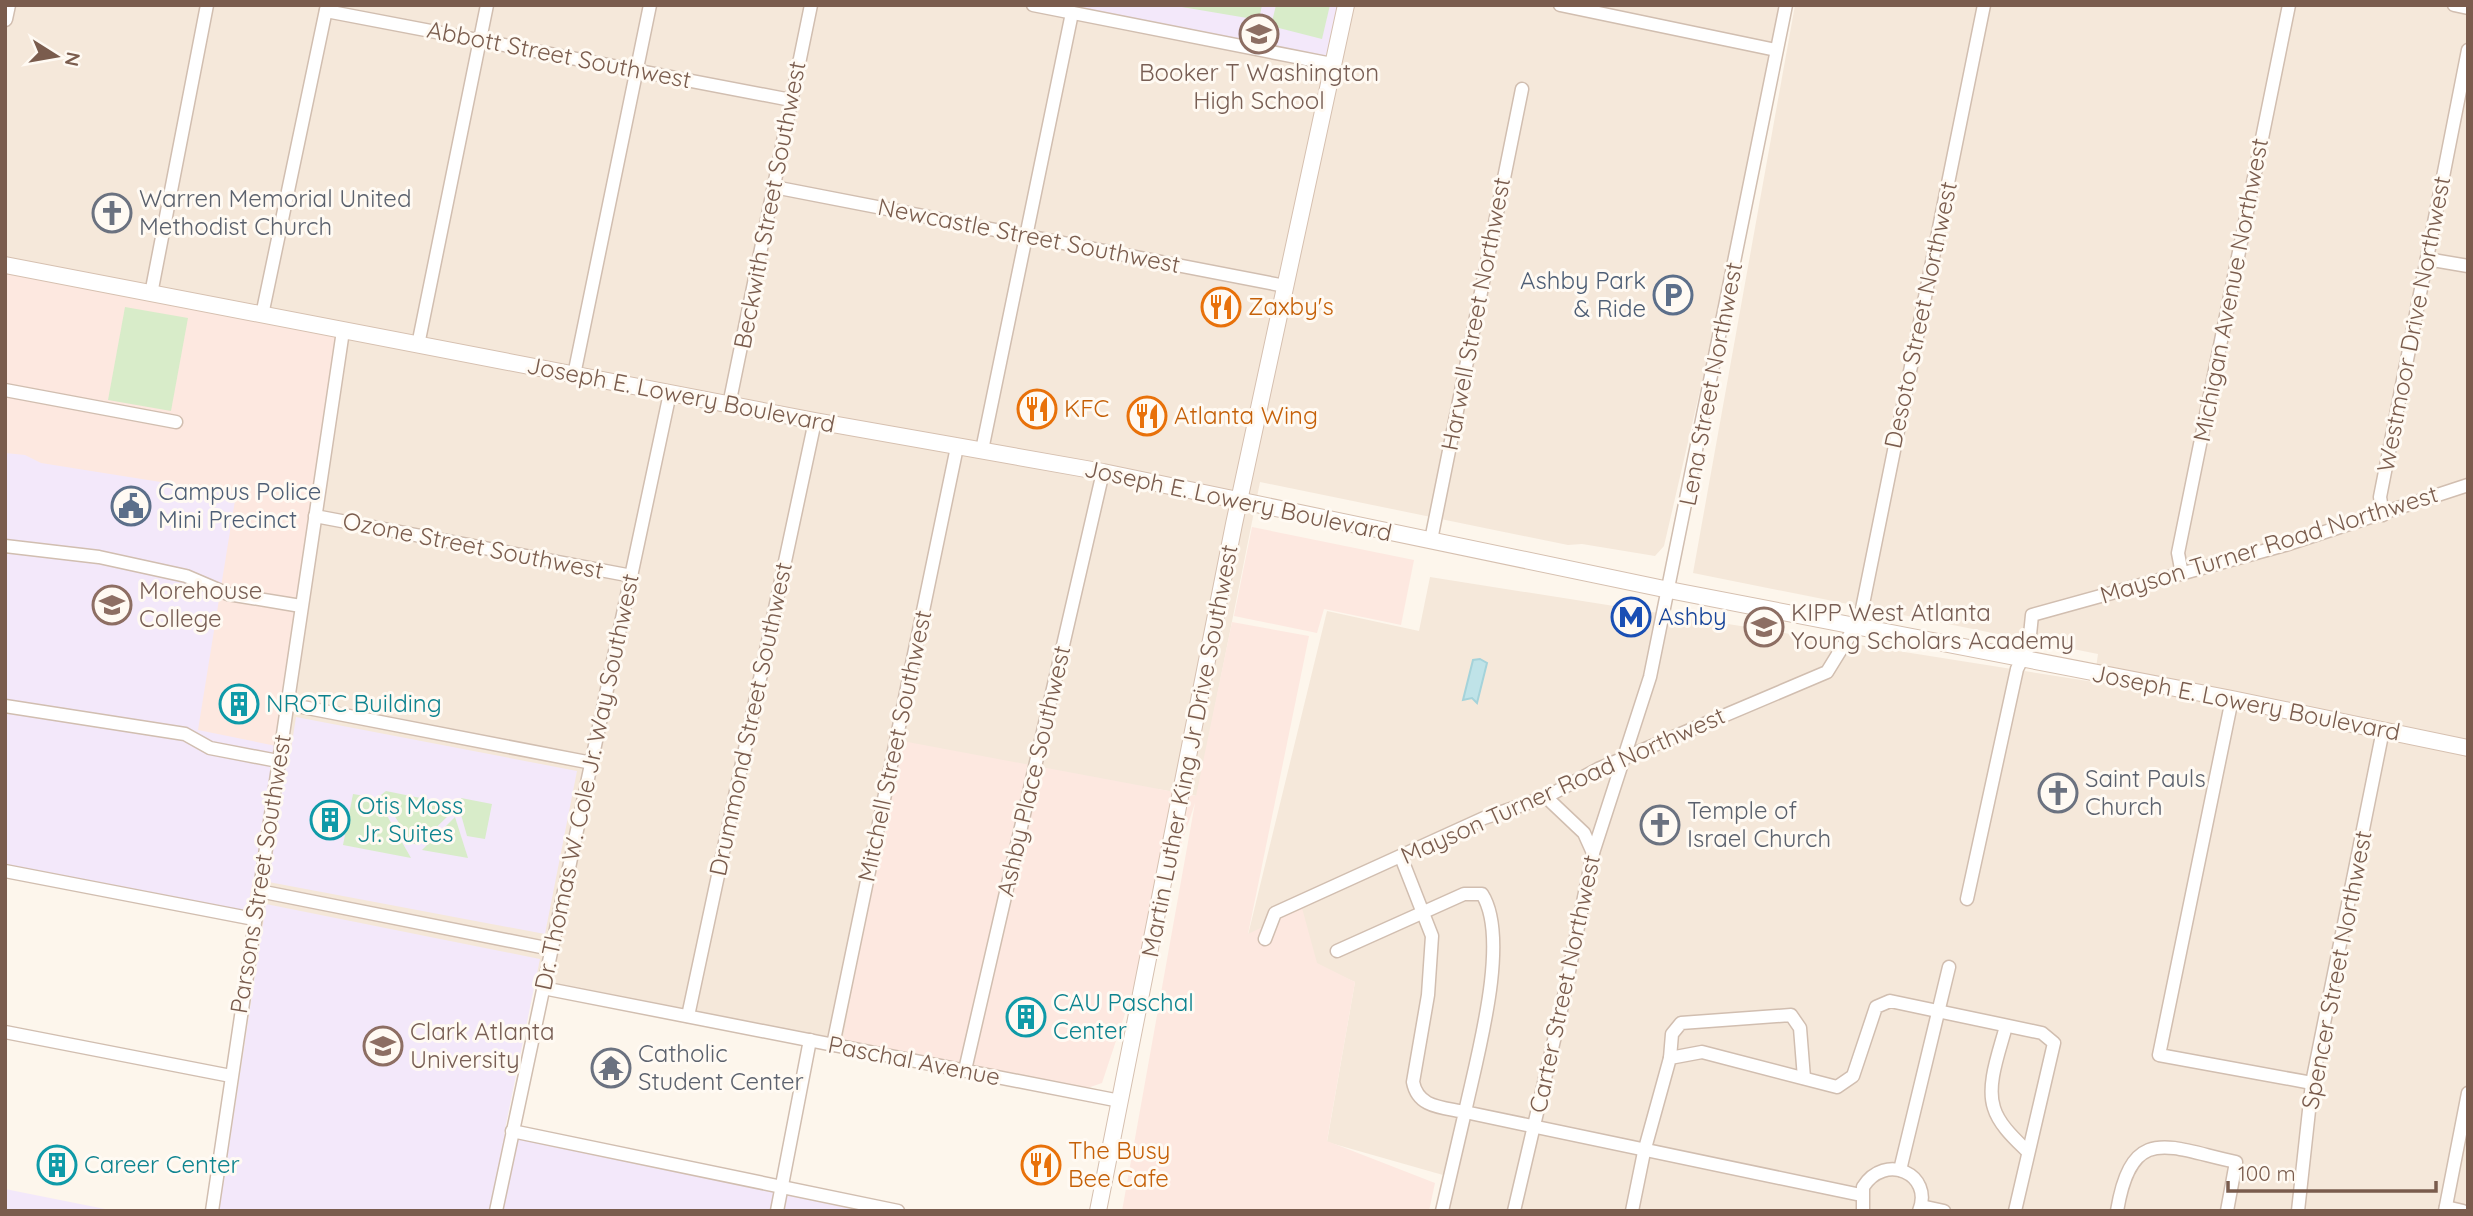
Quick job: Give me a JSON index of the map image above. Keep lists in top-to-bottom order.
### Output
{
  "streets": {
    "main road": ["Joseph E. Lowery Boulevard", "Martin Luther King Jr Drive Southwest"],
    "street": [
      "Abbott Street Southwest",
      "Beckwith Street Southwest",
      "Newcastle Street Southwest",
      "Michigan Avenue Northwest",
      "Harwell Street Northwest",
      "Desoto Street Northwest",
      "Westmoor Drive Northwest",
      "Lena Street Northwest",
      "Mayson Turner Road Northwest",
      "Ozone Street Southwest",
      "Drummond Street Southwest",
      "Mitchell Street Southwest",
      "Ashby Place Southwest",
      "Dr. Thomas W. Cole Jr. Way Southwest",
      "Parsons Street Southwest",
      "Spencer Street Northwest",
      "Carter Street Northwest",
      "Paschal Avenue"
    ]
  },
  "crossings": [
    ["Abbott Street Southwest", "Beckwith Street Southwest"],
    ["Beckwith Street Southwest", "Newcastle Street Southwest"],
    ["Beckwith Street Southwest", "Joseph E. Lowery Boulevard"],
    ["Newcastle Street Southwest", "Martin Luther King Jr Drive Southwest"],
    ["Michigan Avenue Northwest", "Mayson Turner Road Northwest"],
    ["Harwell Street Northwest", "Joseph E. Lowery Boulevard"],
    ["Desoto Street Northwest", "Joseph E. Lowery Boulevard"],
    ["Desoto Street Northwest", "Mayson Turner Road Northwest"],
    ["Westmoor Drive Northwest", "Mayson Turner Road Northwest"],
    ["Lena Street Northwest", "Joseph E. Lowery Boulevard"],
    ["Lena Street Northwest", "Mayson Turner Road Northwest"],
    ["Lena Street Northwest", "Carter Street Northwest"],
    ["Joseph E. Lowery Boulevard", "Mayson Turner Road Northwest"],
    ["Joseph E. Lowery Boulevard", "Drummond Street Southwest"],
    ["Joseph E. Lowery Boulevard", "Mitchell Street Southwest"],
    ["Joseph E. Lowery Boulevard", "Martin Luther King Jr Drive Southwest"],
    ["Joseph E. Lowery Boulevard", "Ashby Place Southwest"],
    ["Joseph E. Lowery Boulevard", "Dr. Thomas W. Cole Jr. Way Southwest"],
    ["Joseph E. Lowery Boulevard", "Parsons Street Southwest"],
    ["Joseph E. Lowery Boulevard", "Spencer Street Northwest"],
    ["Mayson Turner Road Northwest", "Carter Street Northwest"],
    ["Ozone Street Southwest", "Dr. Thomas W. Cole Jr. Way Southwest"],
    ["Ozone Street Southwest", "Parsons Street Southwest"],
    ["Drummond Street Southwest", "Paschal Avenue"],
    ["Mitchell Street Southwest", "Paschal Avenue"],
    ["Martin Luther King Jr Drive Southwest", "Paschal Avenue"],
    ["Ashby Place Southwest", "Paschal Avenue"],
    ["Dr. Thomas W. Cole Jr. Way Southwest", "Paschal Avenue"]
  ],
  "places": {
    "school or university": [
      "Booker T Washington High School",
      "Morehouse College",
      "KIPP West Atlanta Young Scholars Academy",
      "Clark Atlanta University"
    ],
    "church": ["Warren Memorial United Methodist Church", "Saint Pauls Church", "Temple of Israel Church"],
    "parking": ["Ashby Park & Ride"],
    "restaurant": [
      "Zaxby's",
      "KFC",
      "Atlanta Wing",
      "The Busy Bee Cafe"
    ],
    "public building": ["Campus Police Mini Precinct"],
    "metro station": ["Ashby"],
    "building": [
      "NROTC Building",
      "Otis Moss Jr. Suites",
      "CAU Paschal Center",
      "Career Center"
    ],
    "temple": ["Catholic Student Center"]
  },
  "scale_bar": "100 m",
  "north": "right"
}
